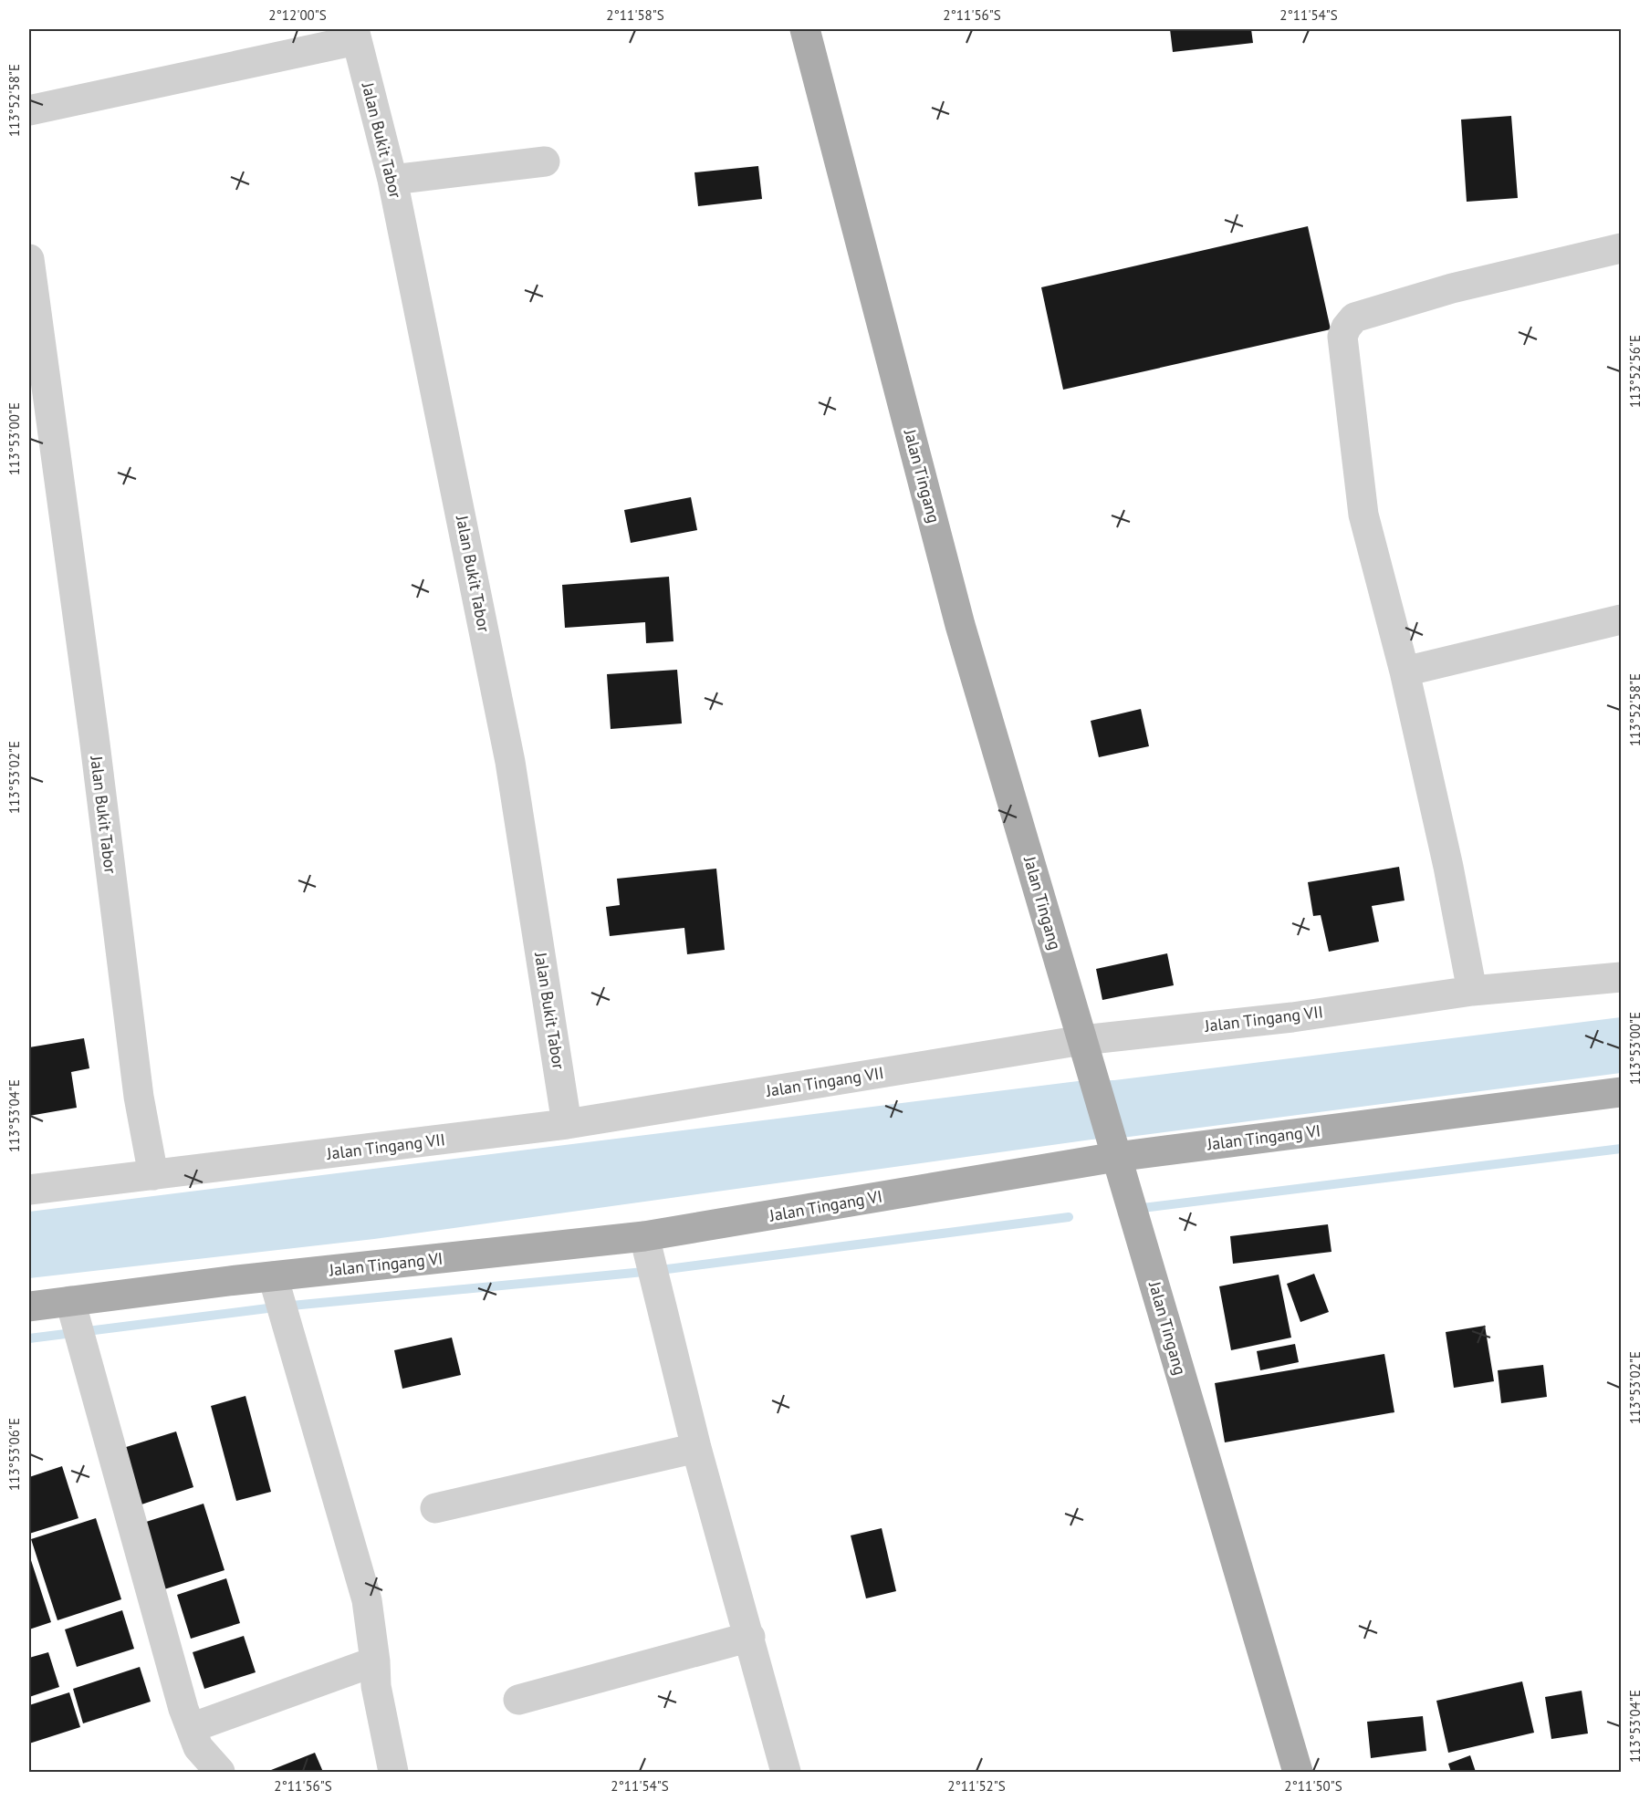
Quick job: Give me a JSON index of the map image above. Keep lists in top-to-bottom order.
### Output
{
  "streets": {
    "main road": ["Jalan Tingang", "Jalan Tingang VI"],
    "street": ["Jalan Bukit Tabor", "Jalan Tingang VII"]
  },
  "crossings": [
    ["Jalan Bukit Tabor", "Jalan Tingang VII"],
    ["Jalan Tingang", "Jalan Tingang VII"],
    ["Jalan Tingang", "Jalan Tingang VI"]
  ],
  "coordinates": [
    "2°12'00\"S",
    "2°11'58\"S",
    "2°11'56\"S",
    "2°11'54\"S",
    "113°52'58\"E",
    "113°52'56\"E",
    "113°53'00\"E",
    "113°53'02\"E",
    "113°53'04\"E",
    "113°53'06\"E",
    "2°11'52\"S",
    "2°11'50\"S"
  ]
}
